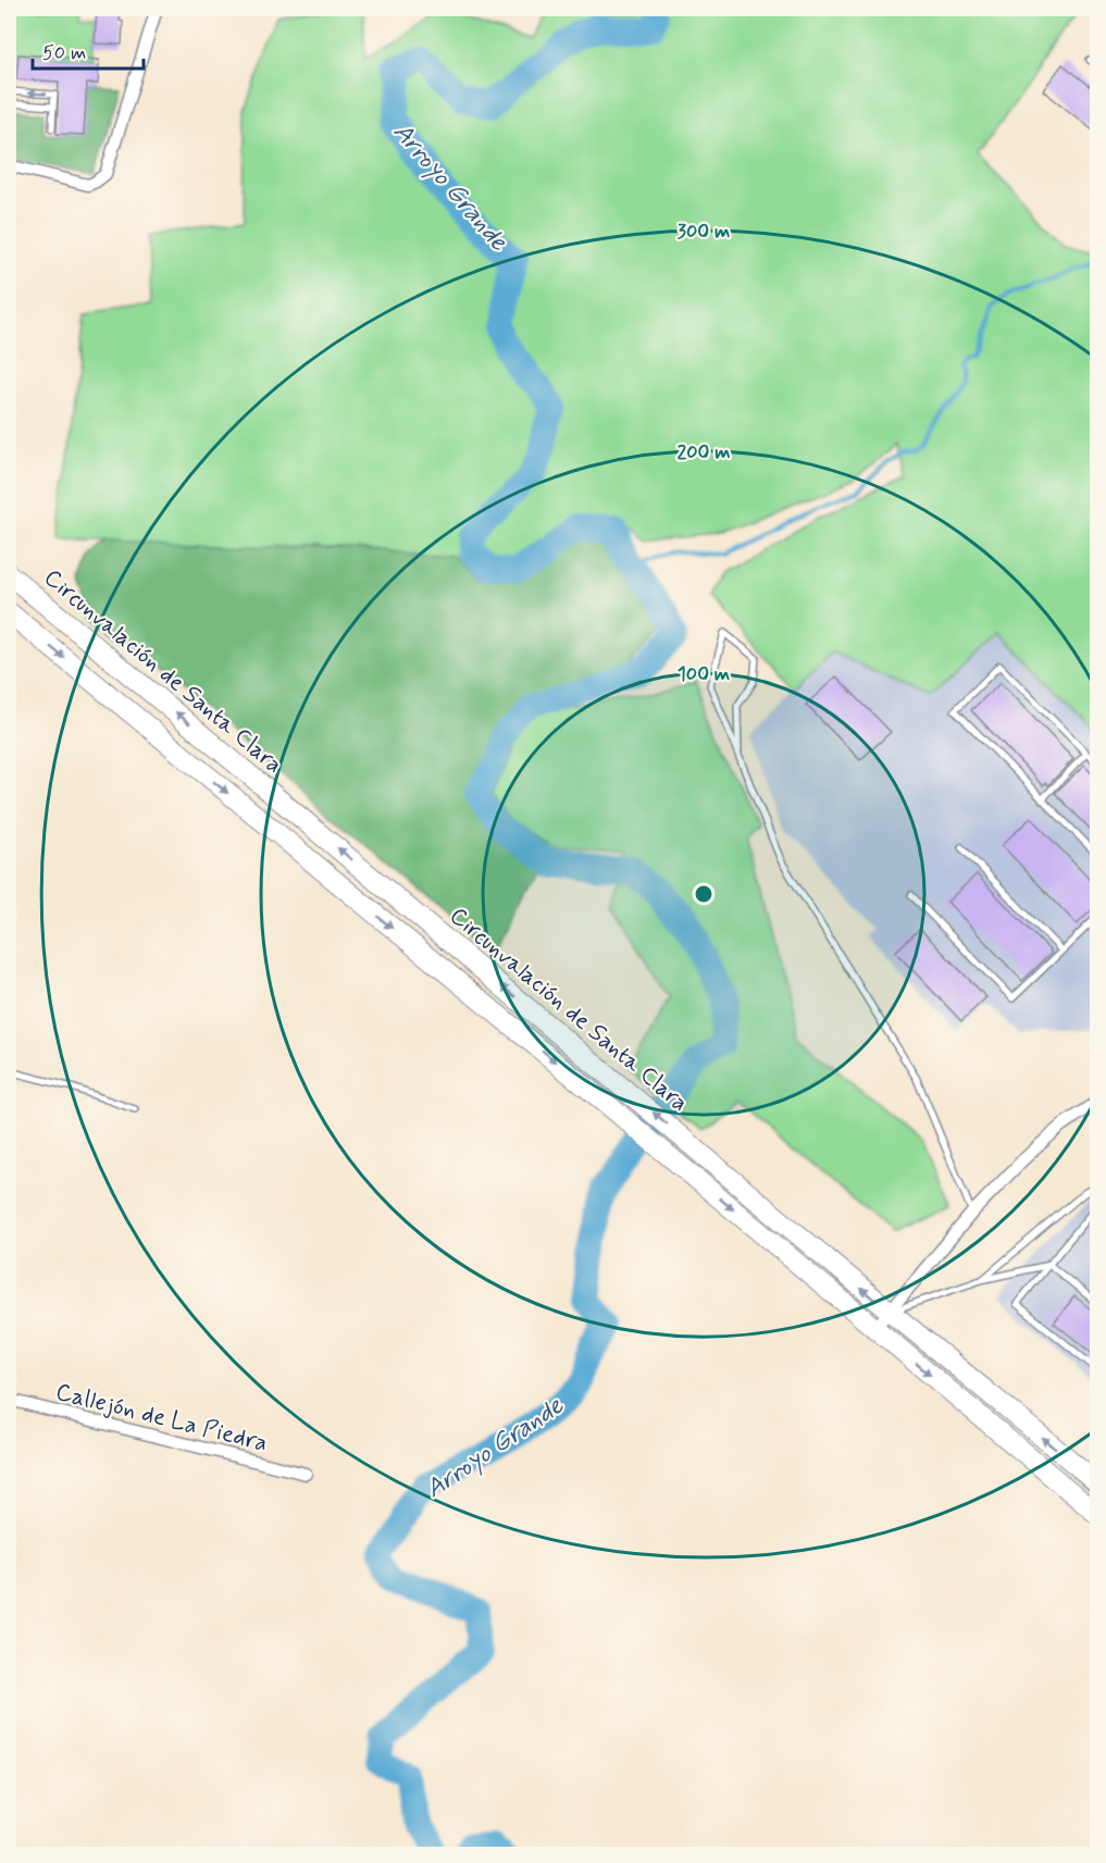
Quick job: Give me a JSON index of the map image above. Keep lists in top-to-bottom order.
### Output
{
  "streets": {
    "highway": ["Circunvalación de Santa Clara"],
    "street": ["Callejón de La Piedra"]
  },
  "water": ["Arroyo Grande"],
  "scale_bar": "50 m",
  "rings": ["300 m", "200 m", "100 m"]
}
